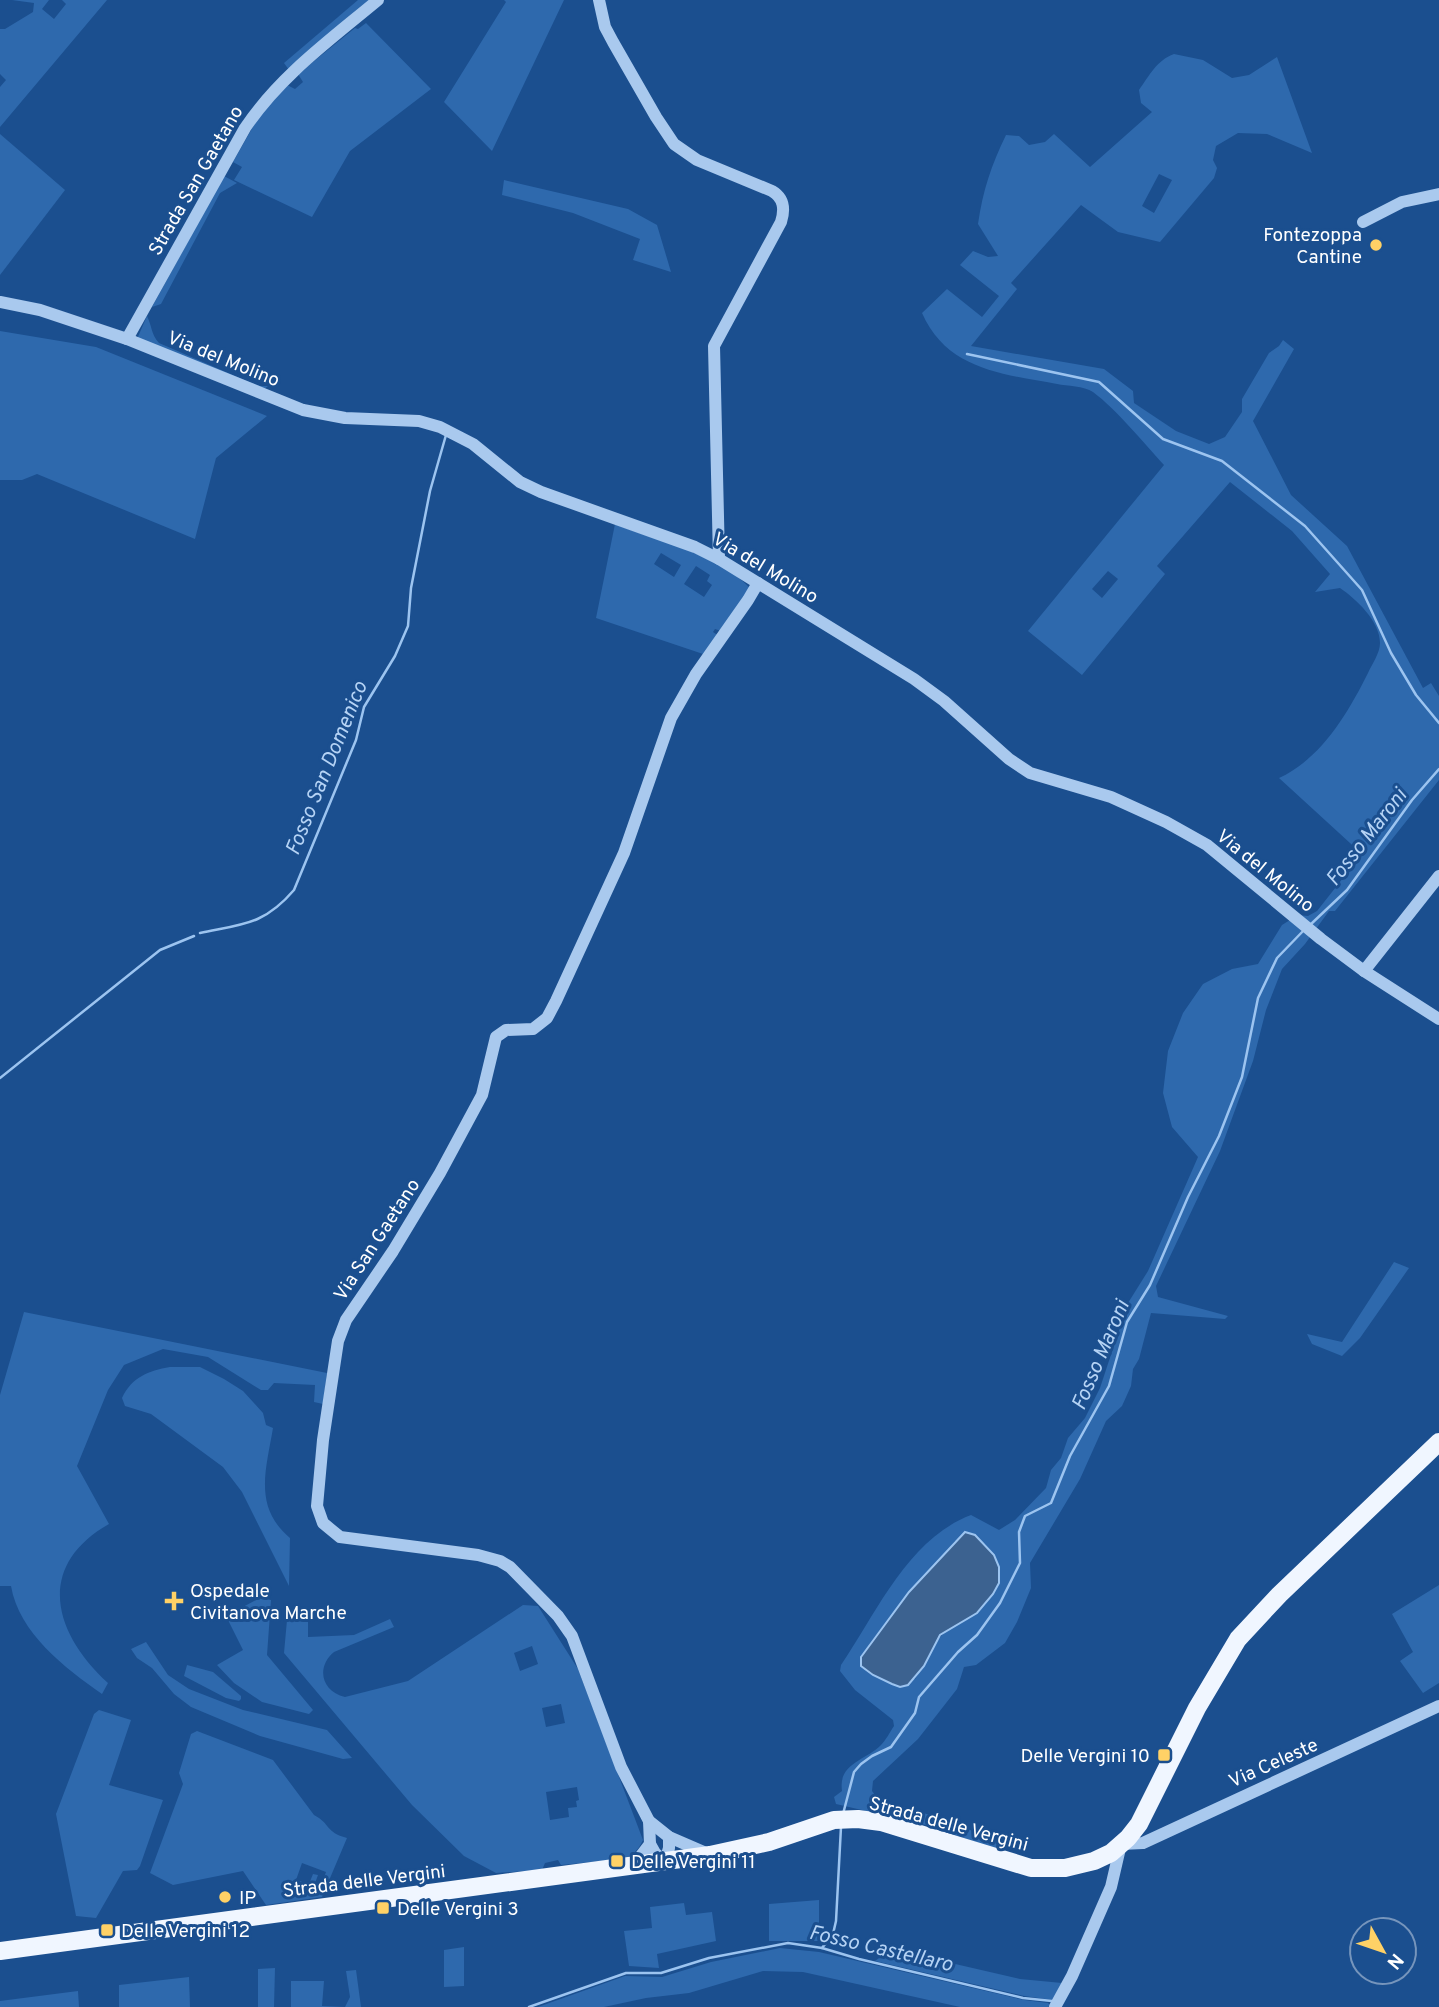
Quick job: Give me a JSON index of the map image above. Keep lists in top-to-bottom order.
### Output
{
  "streets": {
    "main road": ["Strada delle Vergini"],
    "street": [
      "Strada San Gaetano",
      "Via del Molino",
      "Via San Gaetano",
      "Via Celeste"
    ]
  },
  "crossings": [
    ["Strada San Gaetano", "Via del Molino"],
    ["Via del Molino", "Via San Gaetano"],
    ["Via San Gaetano", "Strada delle Vergini"],
    ["Via Celeste", "Strada delle Vergini"]
  ],
  "water": ["Fosso San Domenico", "Fosso Maroni", "Fosso Castellaro"],
  "places": {
    "other": ["Fontezoppa Cantine", "IP"],
    "health": ["Ospedale Civitanova Marche"],
    "transit": [
      "Delle Vergini 10",
      "Delle Vergini 11",
      "Delle Vergini 3",
      "Delle Vergini 12"
    ]
  },
  "north": "bottom right"
}
